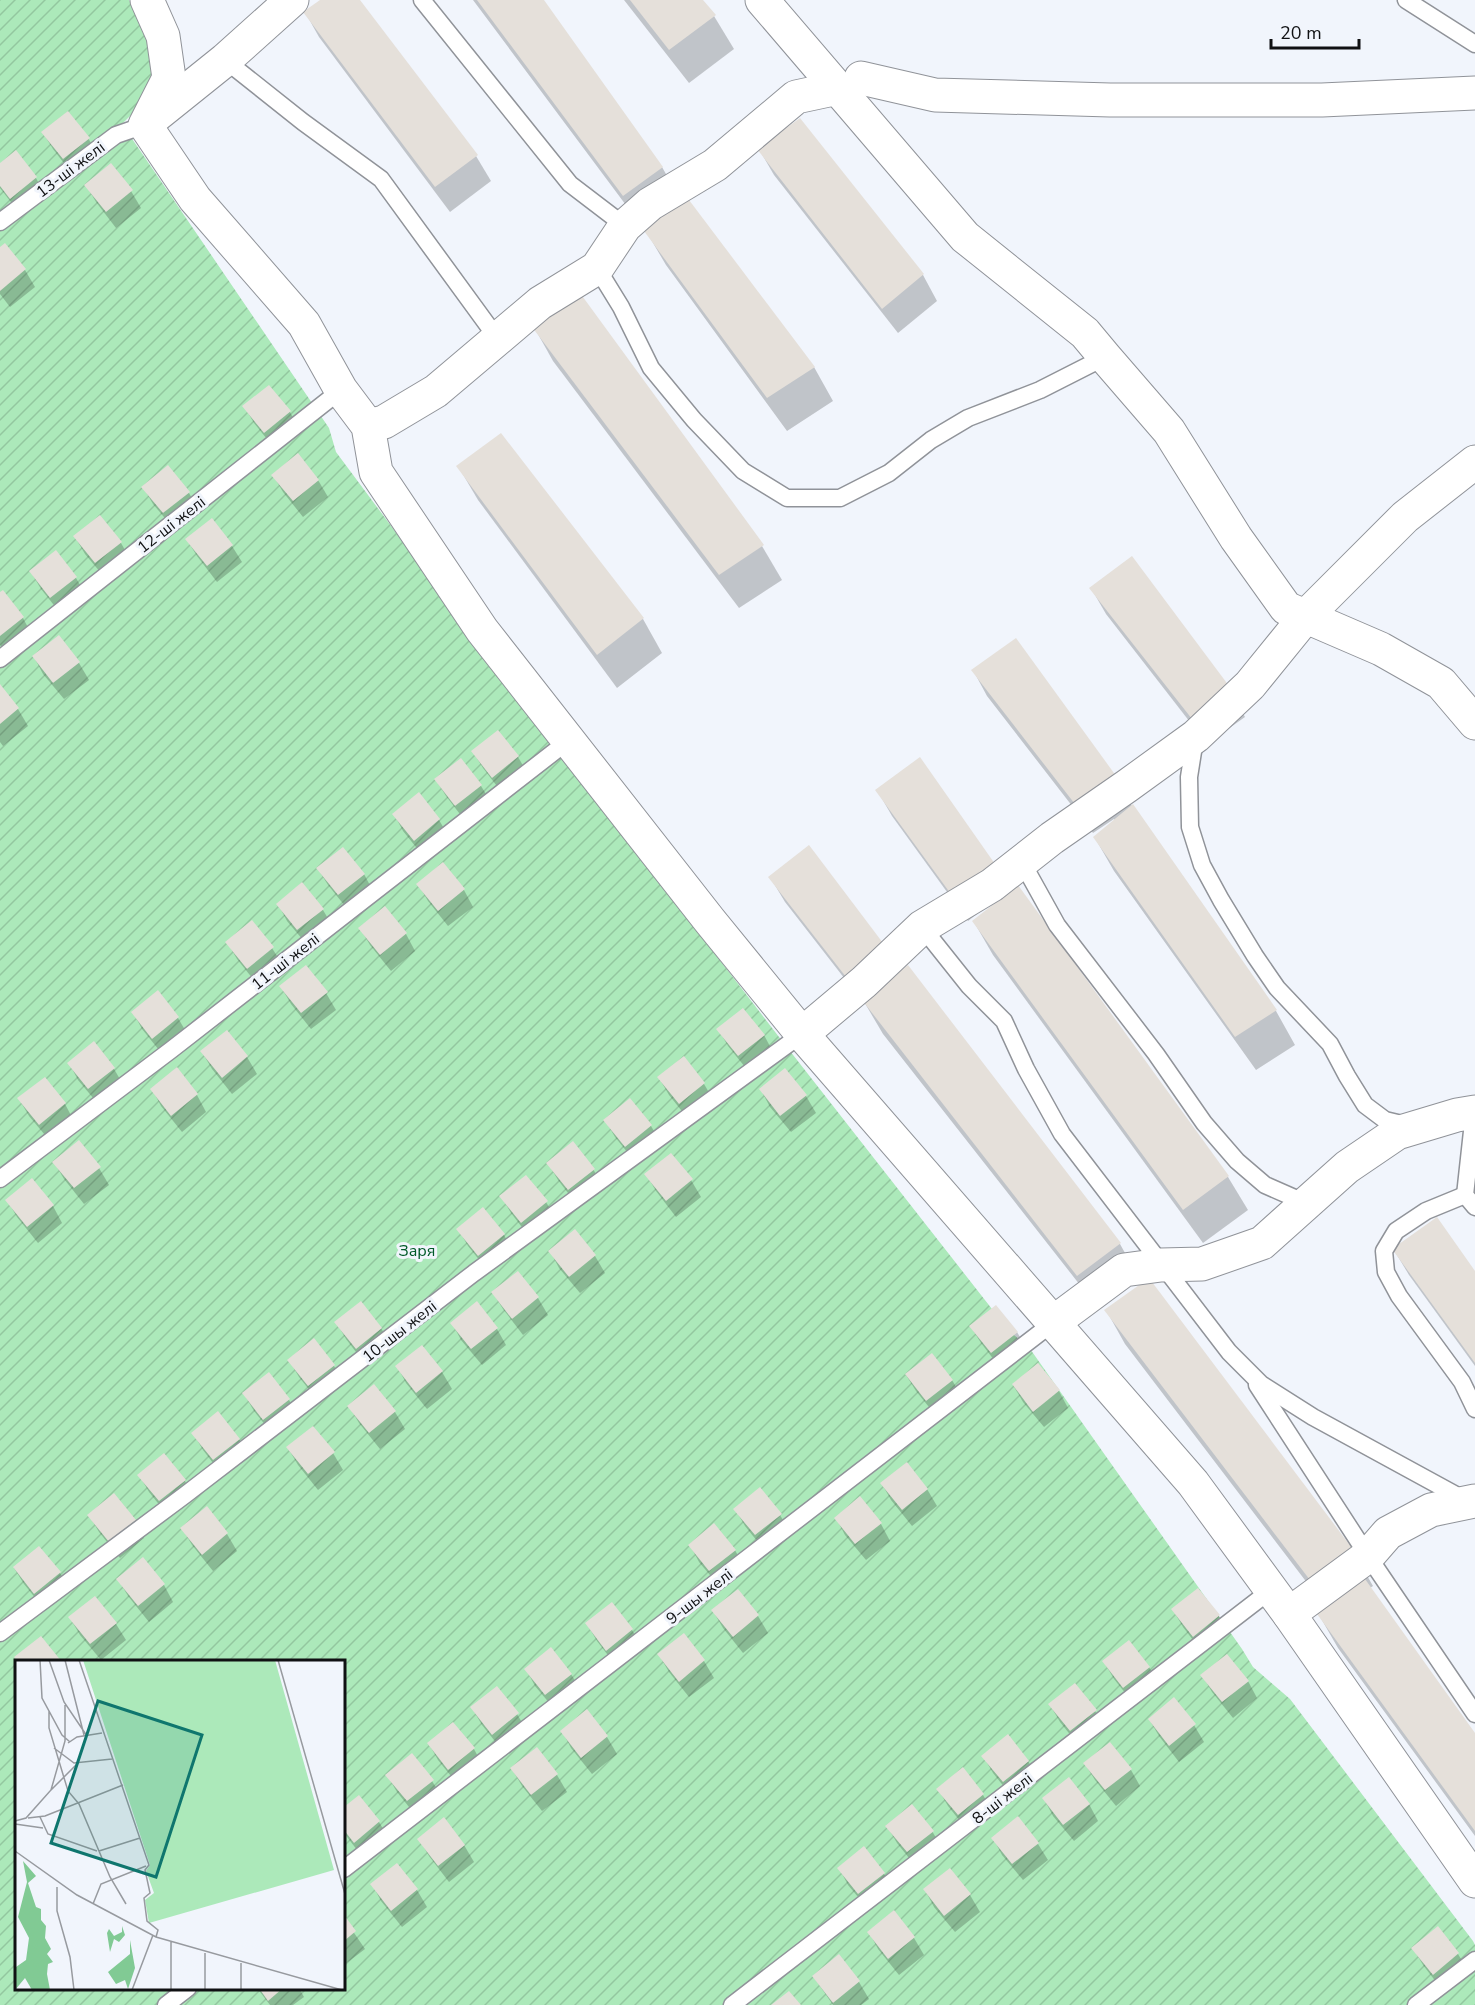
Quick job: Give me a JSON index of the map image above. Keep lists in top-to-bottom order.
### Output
{
  "streets": {
    "lane": [
      "13-ші желі",
      "12-ші желі",
      "11-ші желі",
      "10-шы желі",
      "9-шы желі",
      "8-ші желі"
    ]
  },
  "parks": ["Заря"],
  "scale_bar": "20 m"
}
